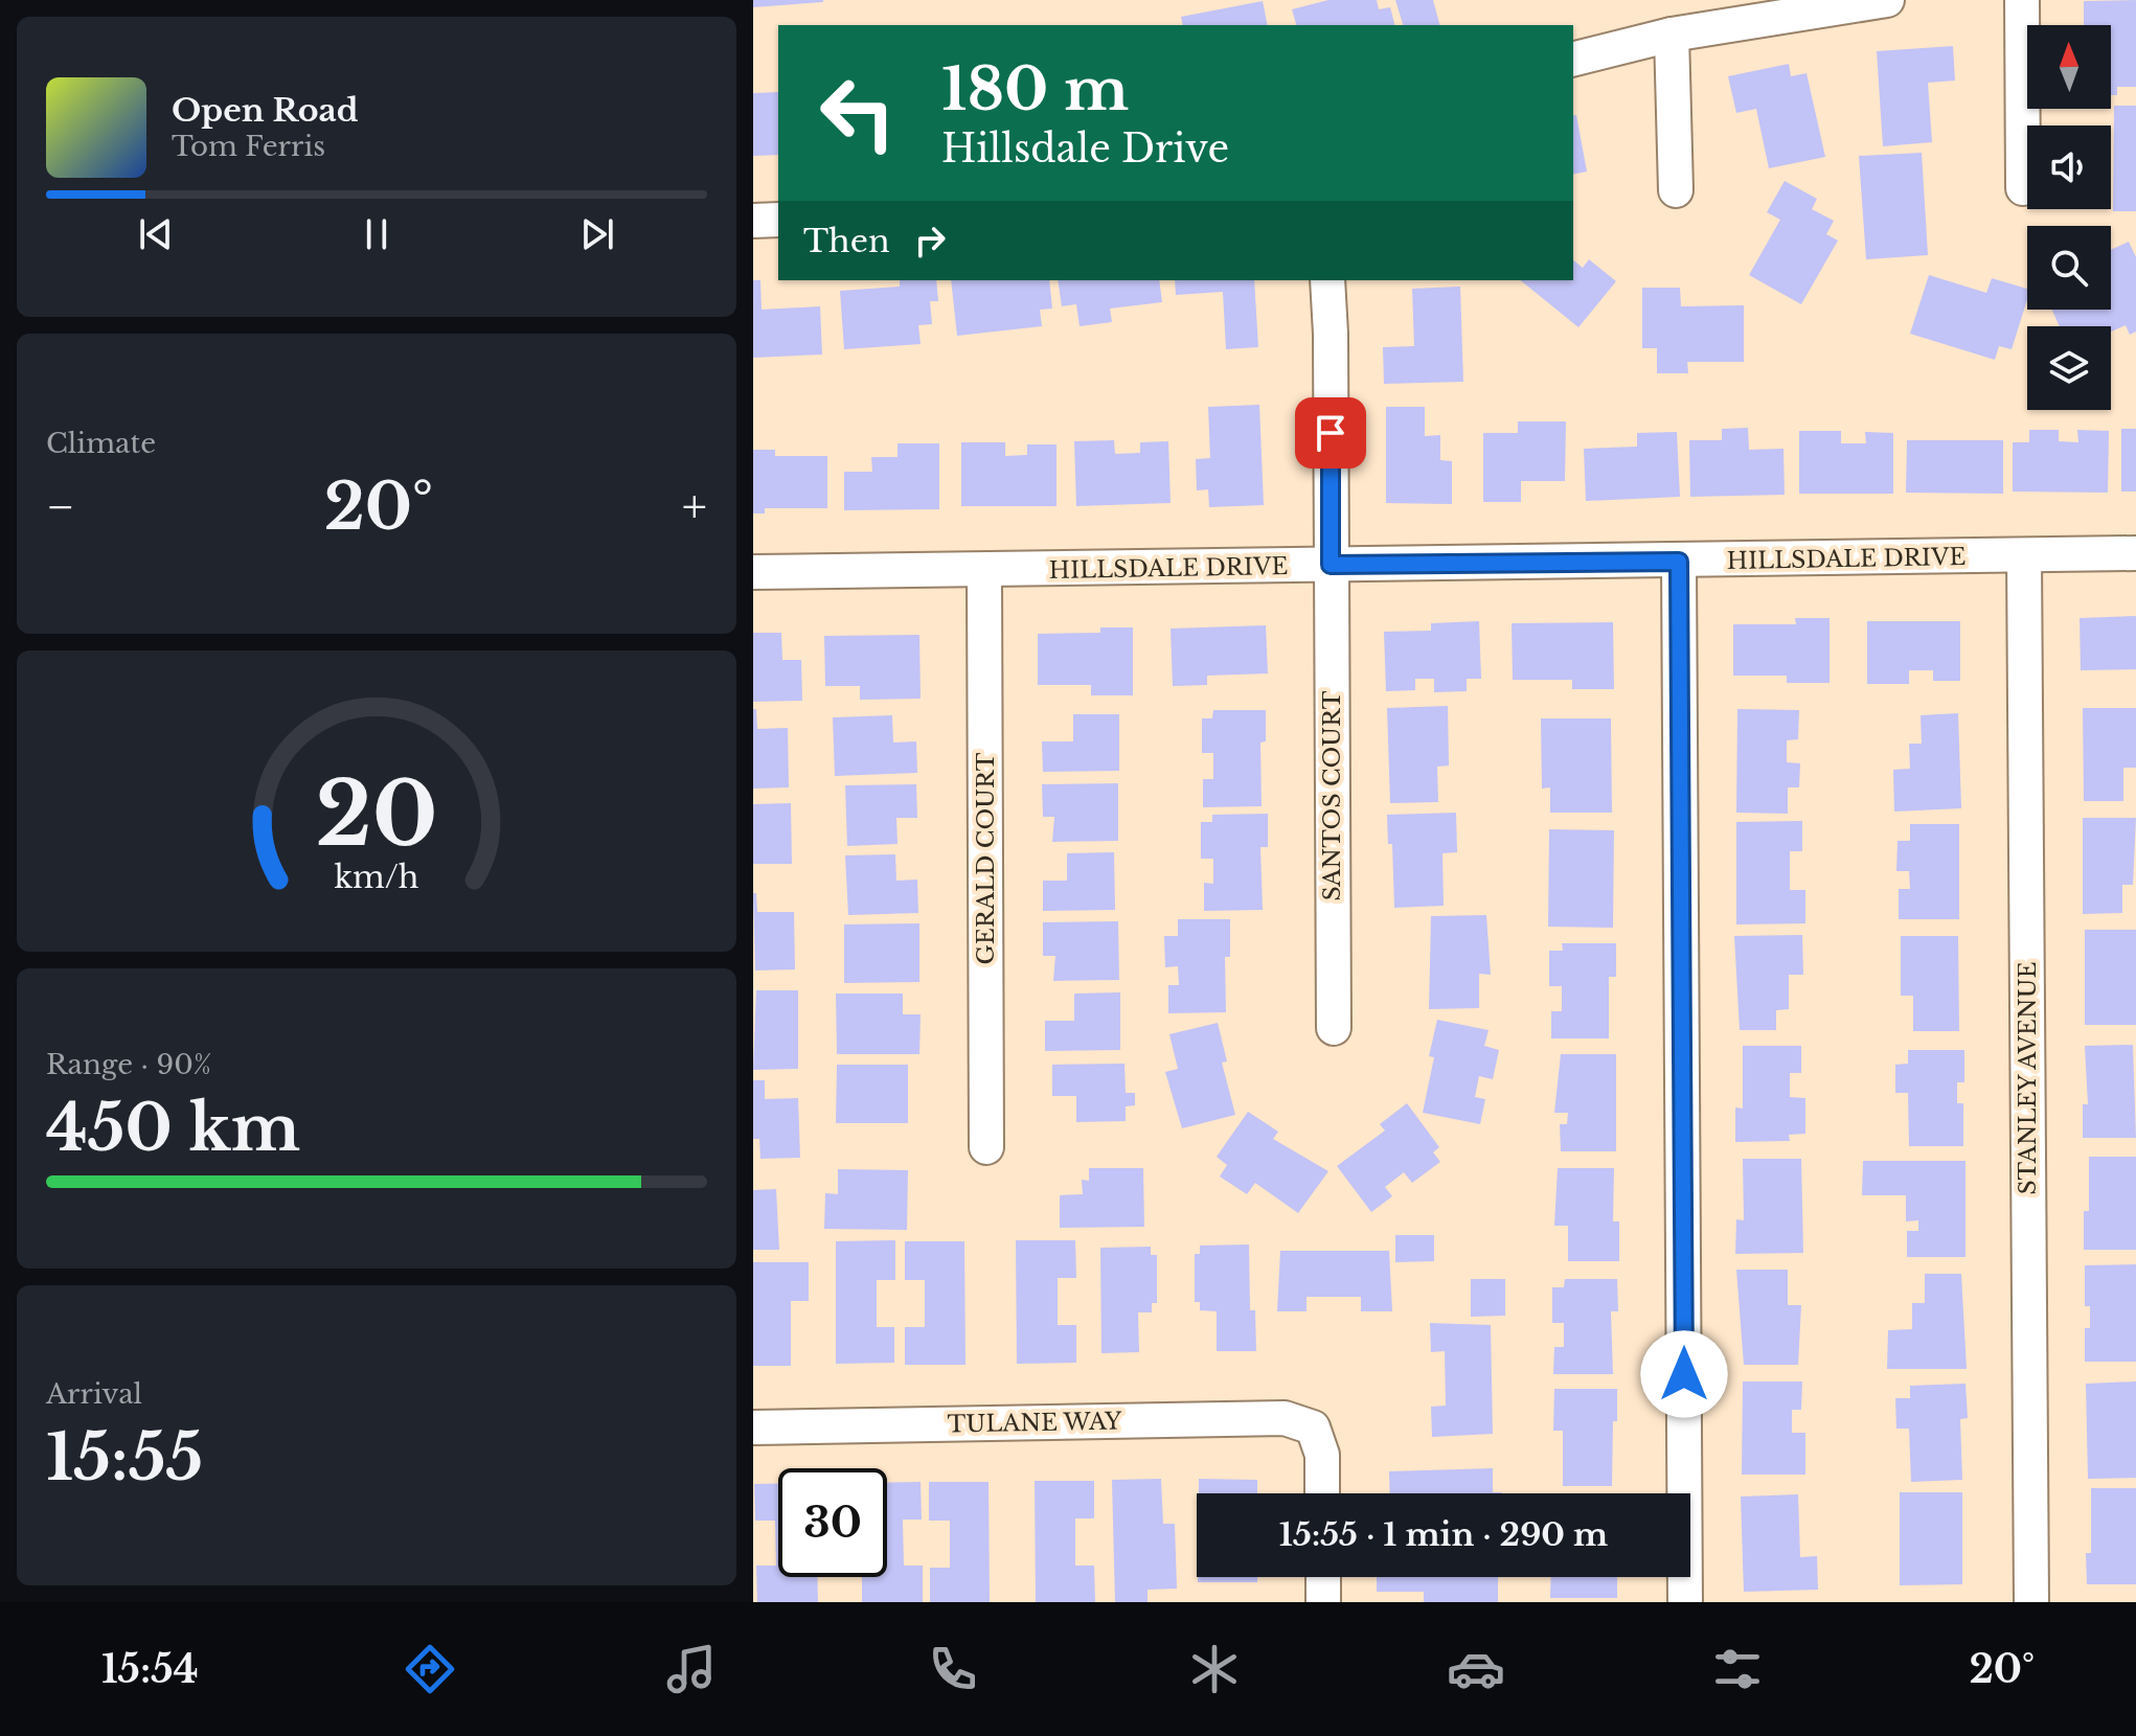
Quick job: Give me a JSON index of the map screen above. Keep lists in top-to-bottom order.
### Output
{
  "streets": {
    "street": [
      "HILLSDALE DRIVE",
      "SANTOS COURT",
      "GERALD COURT",
      "STANLEY AVENUE",
      "TULANE WAY"
    ]
  },
  "crossings": [
    ["HILLSDALE DRIVE", "SANTOS COURT"],
    ["HILLSDALE DRIVE", "GERALD COURT"],
    ["HILLSDALE DRIVE", "STANLEY AVENUE"]
  ],
  "north": "top",
  "page": {
    "turn": ["180 m", "Hillsdale Drive"],
    "song": ["Open Road", "Tom Ferris"],
    "then": "Then",
    "tile": [
      "Climate",
      ["Range · 90%", "450 km"],
      ["Arrival", "15:55"]
    ],
    "heat": ["−", "20°", "+"],
    "limit": "30",
    "trip": "15:55 · 1 min · 290 m",
    "tabs": ["15:54", "20°"],
    "gauge": ["20", "km/h"]
  }
}
